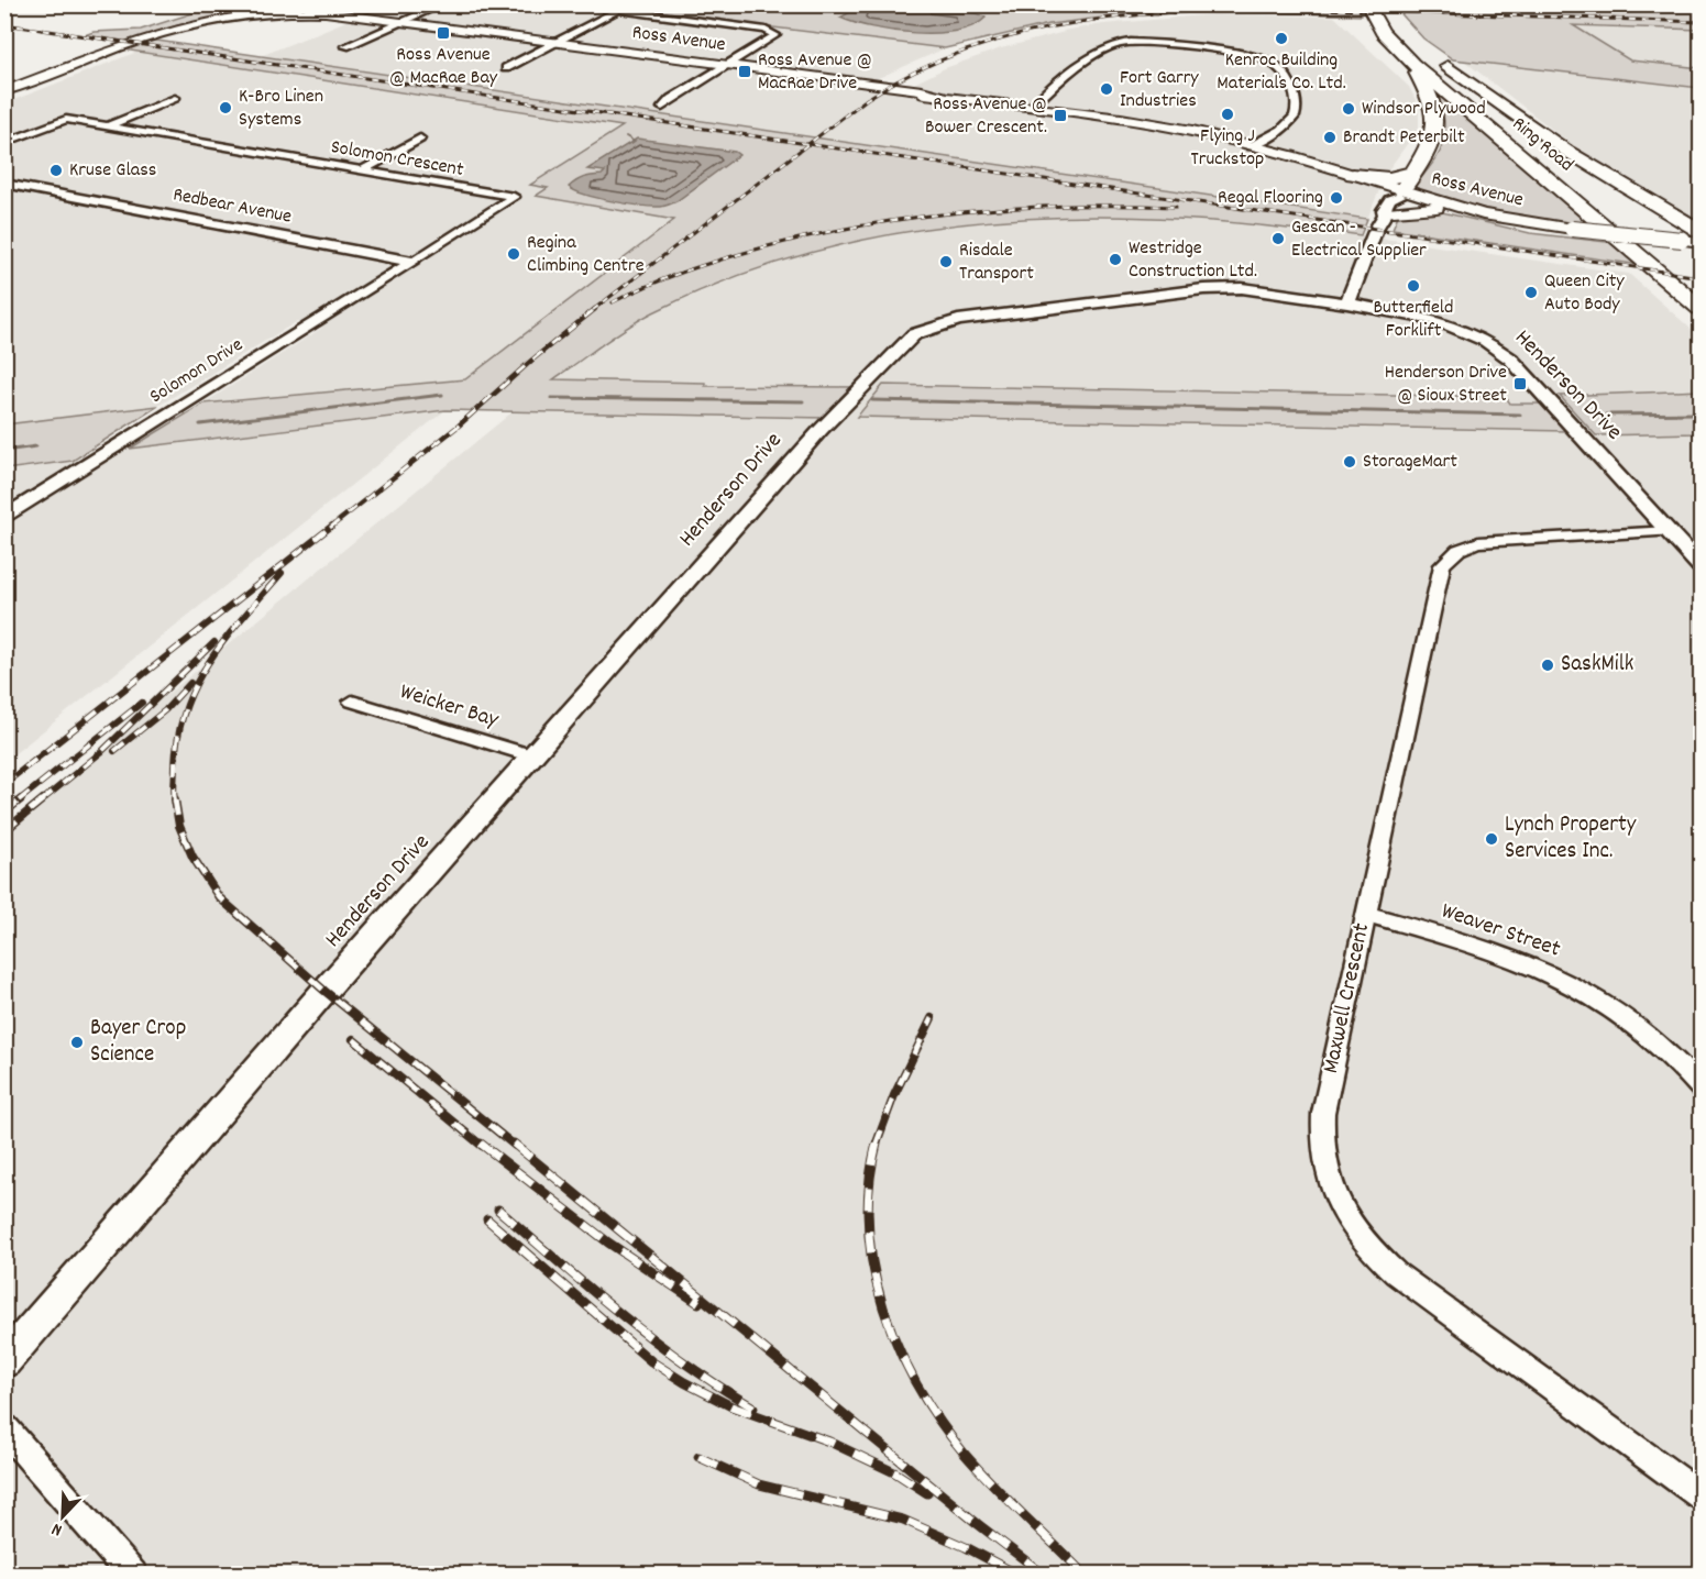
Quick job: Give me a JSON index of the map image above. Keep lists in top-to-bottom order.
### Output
{
  "streets": {
    "highway": ["Ring Road"],
    "main road": ["Ross Avenue"],
    "street": [
      "Solomon Crescent",
      "Redbear Avenue",
      "Solomon Drive",
      "Henderson Drive",
      "Weicker Bay",
      "Weaver Street",
      "Maxwell Crescent"
    ]
  },
  "crossings": [
    ["Solomon Crescent", "Redbear Avenue"],
    ["Solomon Crescent", "Solomon Drive"],
    ["Redbear Avenue", "Solomon Drive"],
    ["Henderson Drive", "Weicker Bay"],
    ["Henderson Drive", "Maxwell Crescent"],
    ["Weaver Street", "Maxwell Crescent"]
  ],
  "places": {
    "transit": [
      "Ross Avenue @ MacRae Bay",
      "Ross Avenue @ MacRae Drive",
      "Ross Avenue @ Bower Crescent.",
      "Henderson Drive @ Sioux Street"
    ],
    "other": [
      "Kenroc Building Materials Co. Ltd.",
      "Fort Garry Industries",
      "K-Bro Linen Systems",
      "Windsor Plywood",
      "Flying J Truckstop",
      "Brandt Peterbilt",
      "Kruse Glass",
      "Regal Flooring",
      "Gescan - Electrical Supplier",
      "Regina Climbing Centre",
      "Westridge Construction Ltd.",
      "Risdale Transport",
      "Butterfield Forklift",
      "Queen City Auto Body",
      "StorageMart",
      "SaskMilk",
      "Lynch Property Services Inc.",
      "Bayer Crop Science"
    ]
  },
  "north": "bottom left"
}
